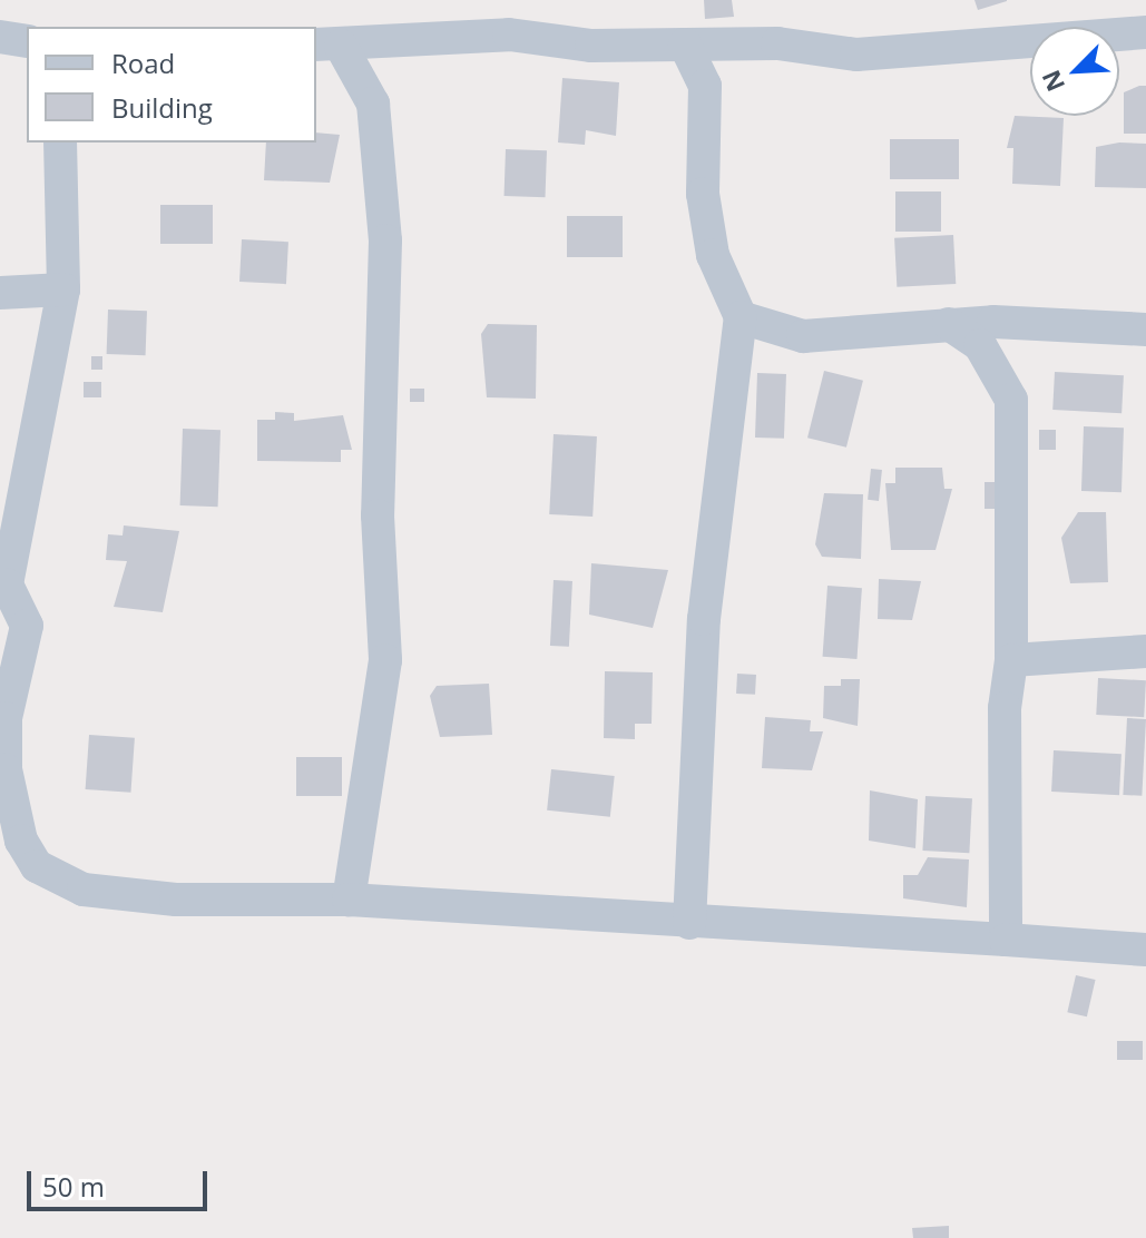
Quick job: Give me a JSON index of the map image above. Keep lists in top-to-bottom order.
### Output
{
  "legend": ["Road", "Building"],
  "scale_bar": "50 m",
  "north": "bottom left"
}
